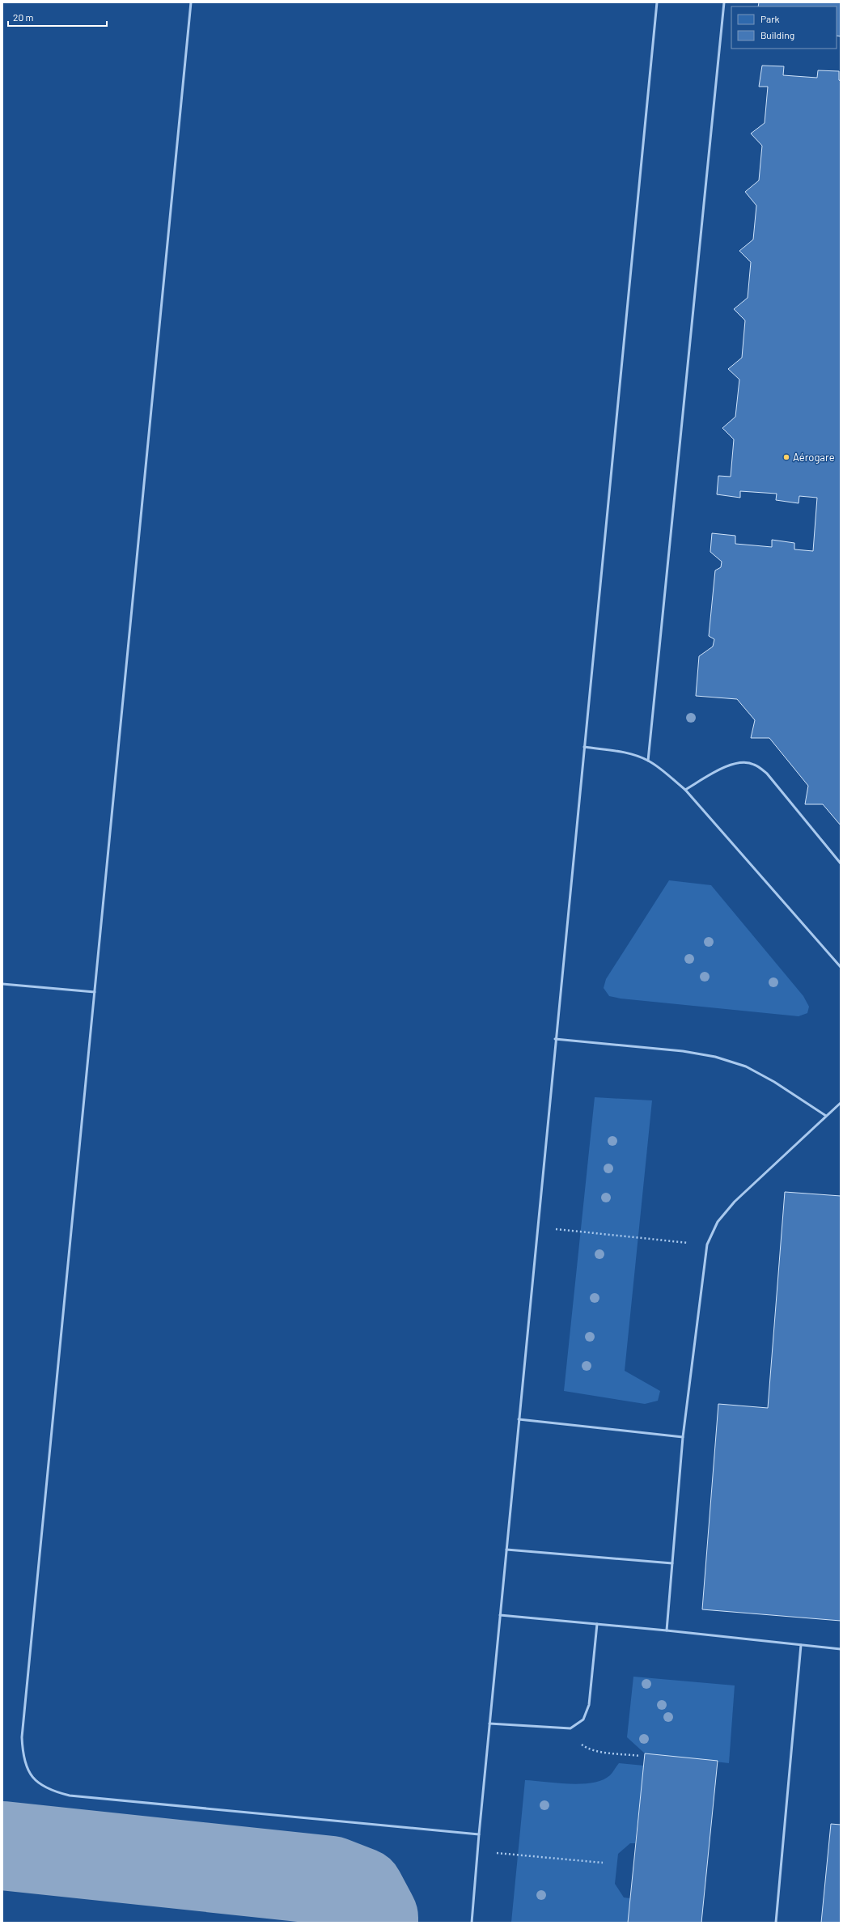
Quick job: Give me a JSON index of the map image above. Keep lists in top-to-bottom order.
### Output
{
  "places": ["Aérogare"],
  "legend": ["Park", "Building"],
  "scale_bar": "20 m"
}
